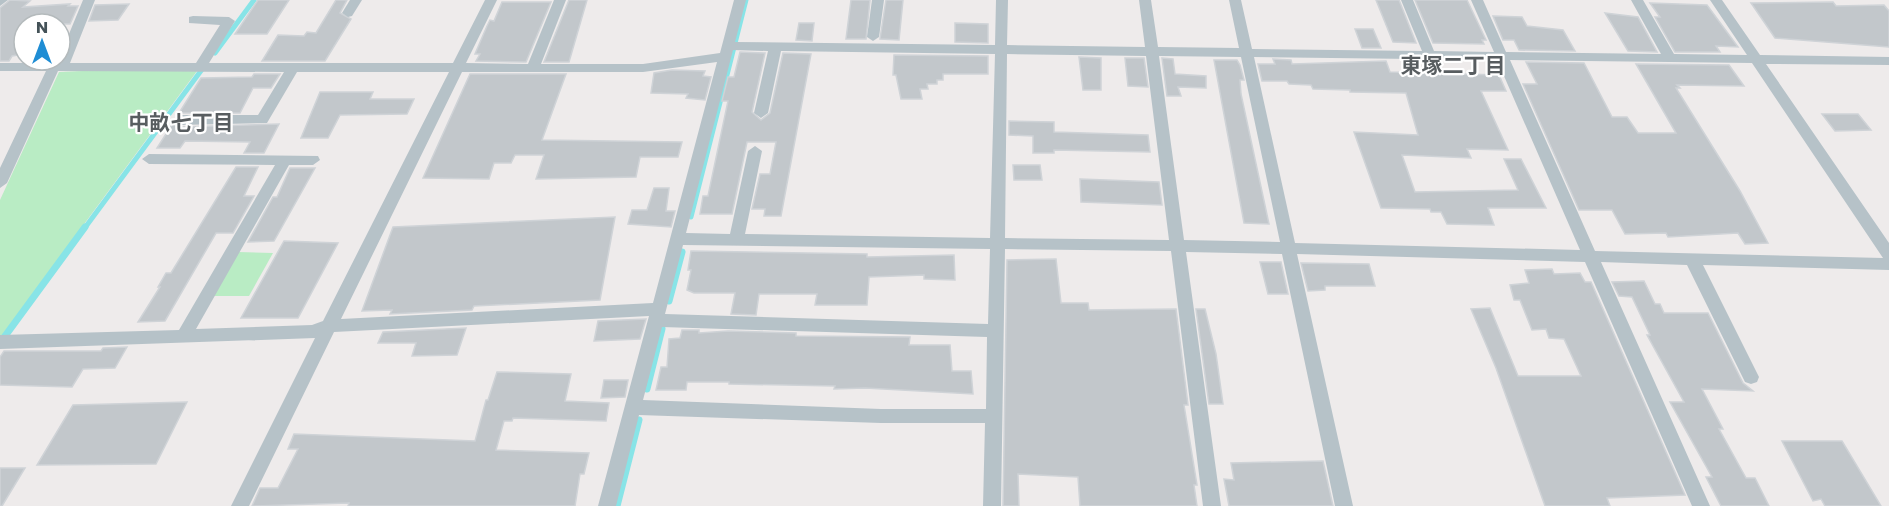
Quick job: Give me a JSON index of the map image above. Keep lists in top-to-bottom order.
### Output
{
  "districts": ["東塚二丁目", "中畝七丁目"],
  "north": "top"
}
